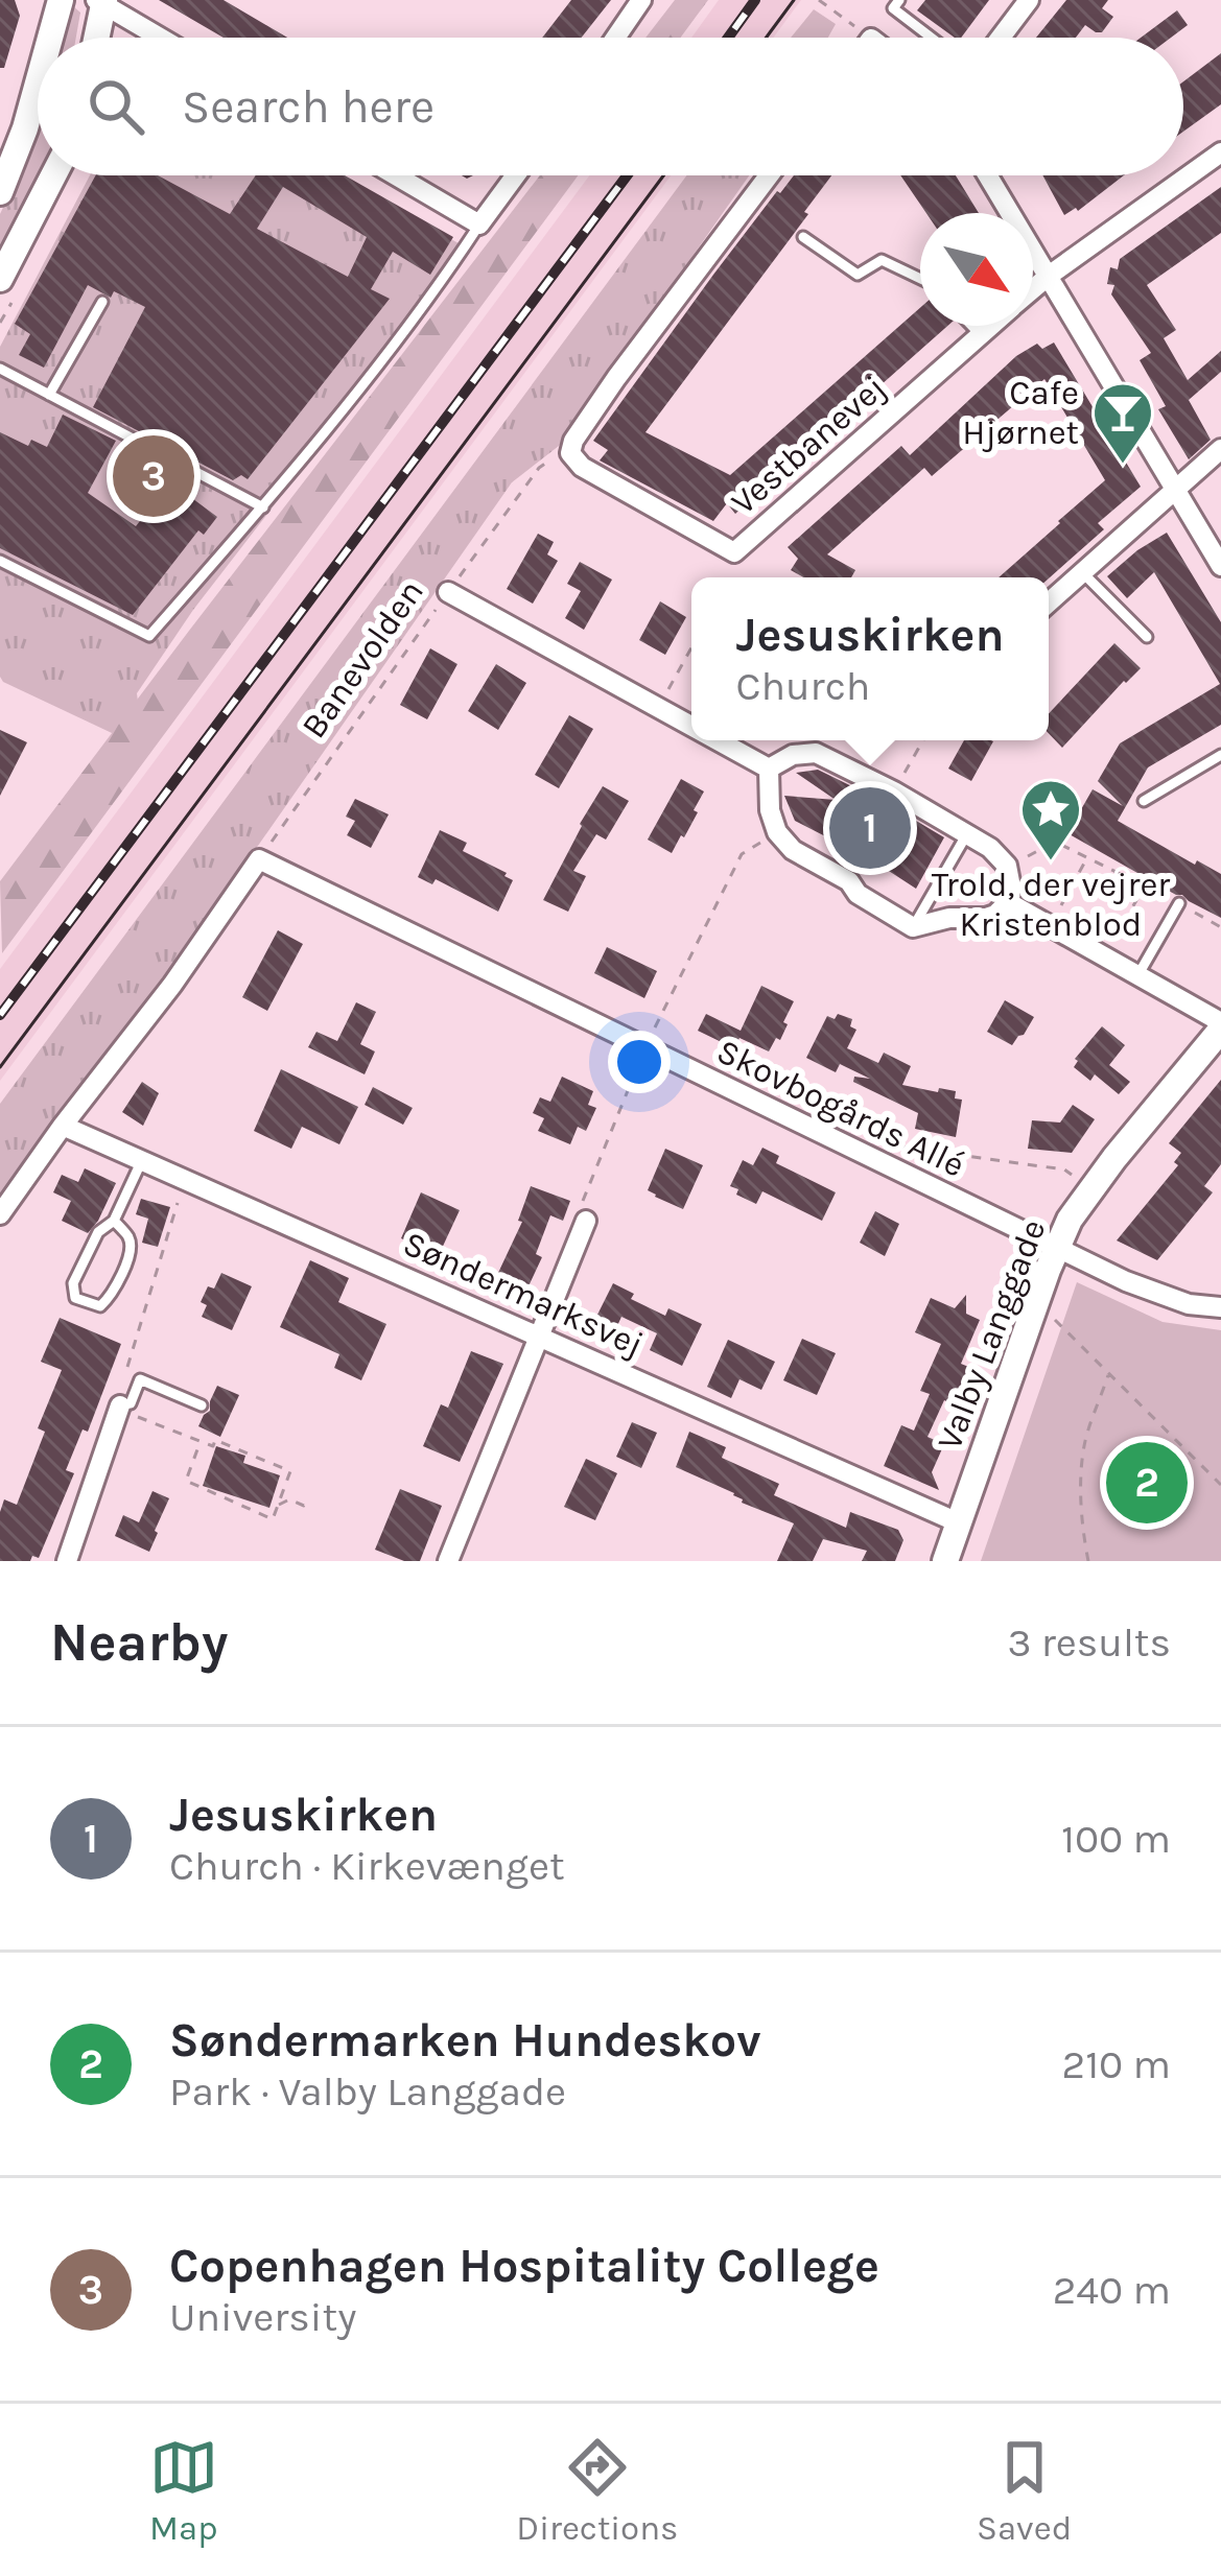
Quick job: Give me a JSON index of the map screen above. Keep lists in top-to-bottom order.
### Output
{
  "streets": {
    "street": [
      "Vestbanevej",
      "Skovbogårds Allé",
      "Søndermarksvej",
      "Valby Langgade"
    ],
    "path": ["Banevolden"]
  },
  "crossings": [
    ["Vestbanevej", "Banevolden"],
    ["Banevolden", "Skovbogårds Allé"],
    ["Skovbogårds Allé", "Valby Langgade"],
    ["Søndermarksvej", "Valby Langgade"]
  ],
  "places": {
    "bar": ["Cafe Hjørnet"],
    "place": ["Trold, der vejrer Kristenblod"]
  },
  "north": "bottom right",
  "page": {
    "search": "Search here",
    "pins": ["3", "1", "2"],
    "popup": ["Jesuskirken", "Church"],
    "heading": ["Nearby", "3 results"],
    "list": [
      {
        "mark": "1",
        "name": "Jesuskirken",
        "note": "Church · Kirkevænget",
        "value": "100 m"
      },
      {
        "mark": "2",
        "name": "Søndermarken Hundeskov",
        "note": "Park · Valby Langgade",
        "value": "210 m"
      },
      {
        "mark": "3",
        "name": "Copenhagen Hospitality College",
        "note": "University",
        "value": "240 m"
      }
    ],
    "nav": ["Map", "Directions", "Saved"]
  }
}
